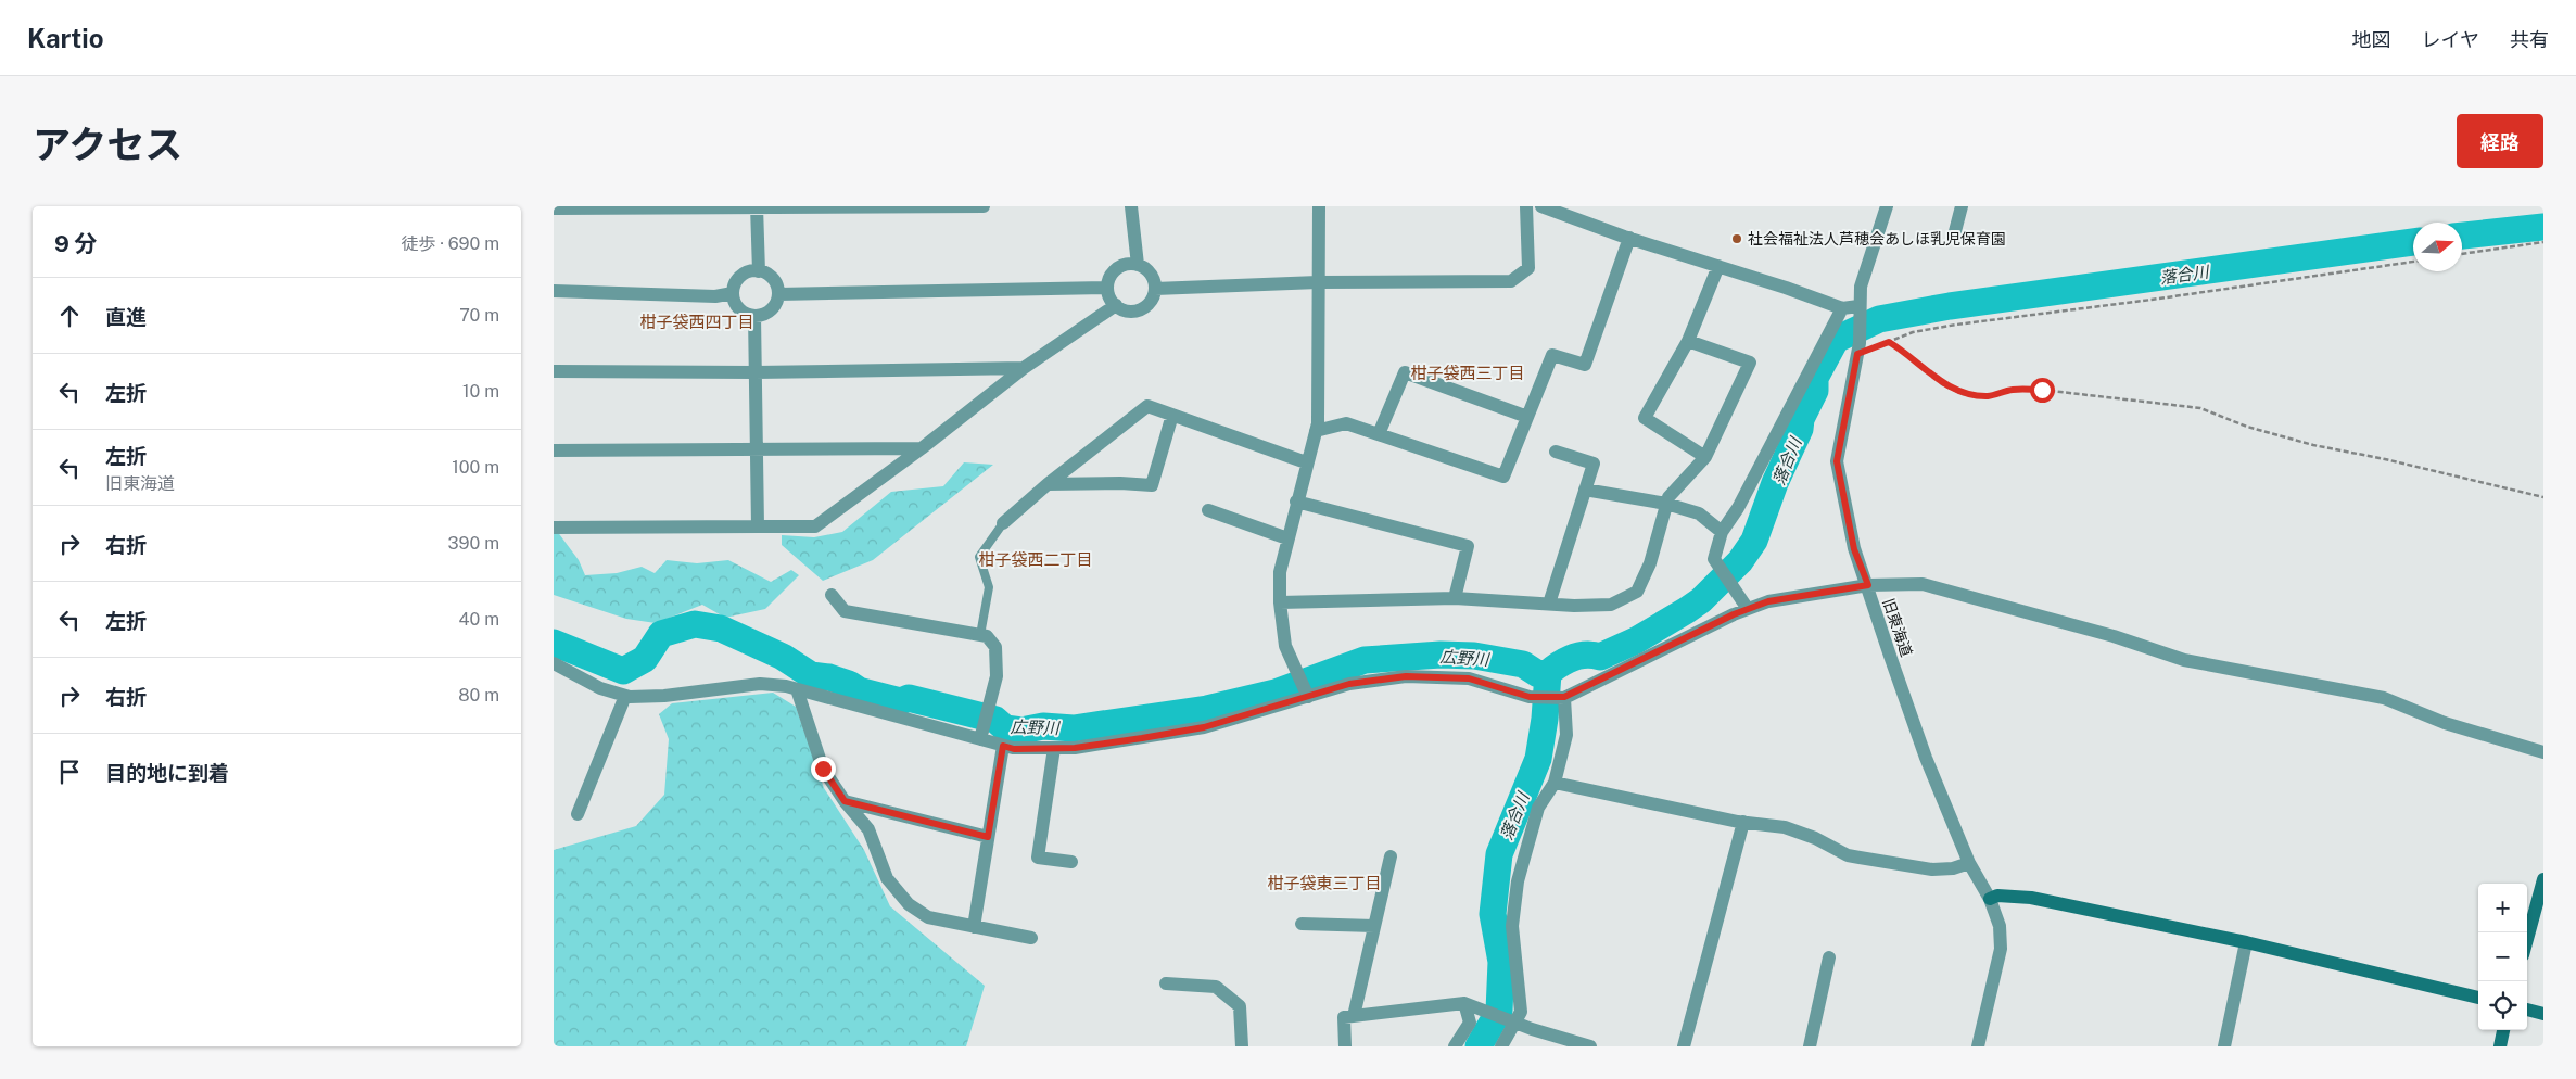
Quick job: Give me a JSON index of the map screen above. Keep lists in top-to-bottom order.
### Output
{
  "streets": {
    "street": ["旧東海道"]
  },
  "districts": [
    "柑子袋西四丁目",
    "柑子袋西三丁目",
    "柑子袋西二丁目",
    "柑子袋東三丁目"
  ],
  "water": ["落合川", "広野川"],
  "places": ["社会福祉法人芦穂会あしほ乳児保育園"],
  "north": "right",
  "page": {
    "header": "Kartio",
    "nav": ["地図", "レイヤ", "共有"],
    "title": "アクセス",
    "buttons": "経路",
    "heading": ["9 分", "徒歩 · 690 m"],
    "list": [
      ["直進", "70 m"],
      ["左折", "10 m"],
      ["左折", "旧東海道", "100 m"],
      ["右折", "390 m"],
      ["左折", "40 m"],
      ["右折", "80 m"],
      "目的地に到着"
    ],
    "map_buttons": ["+", "−"]
  }
}
